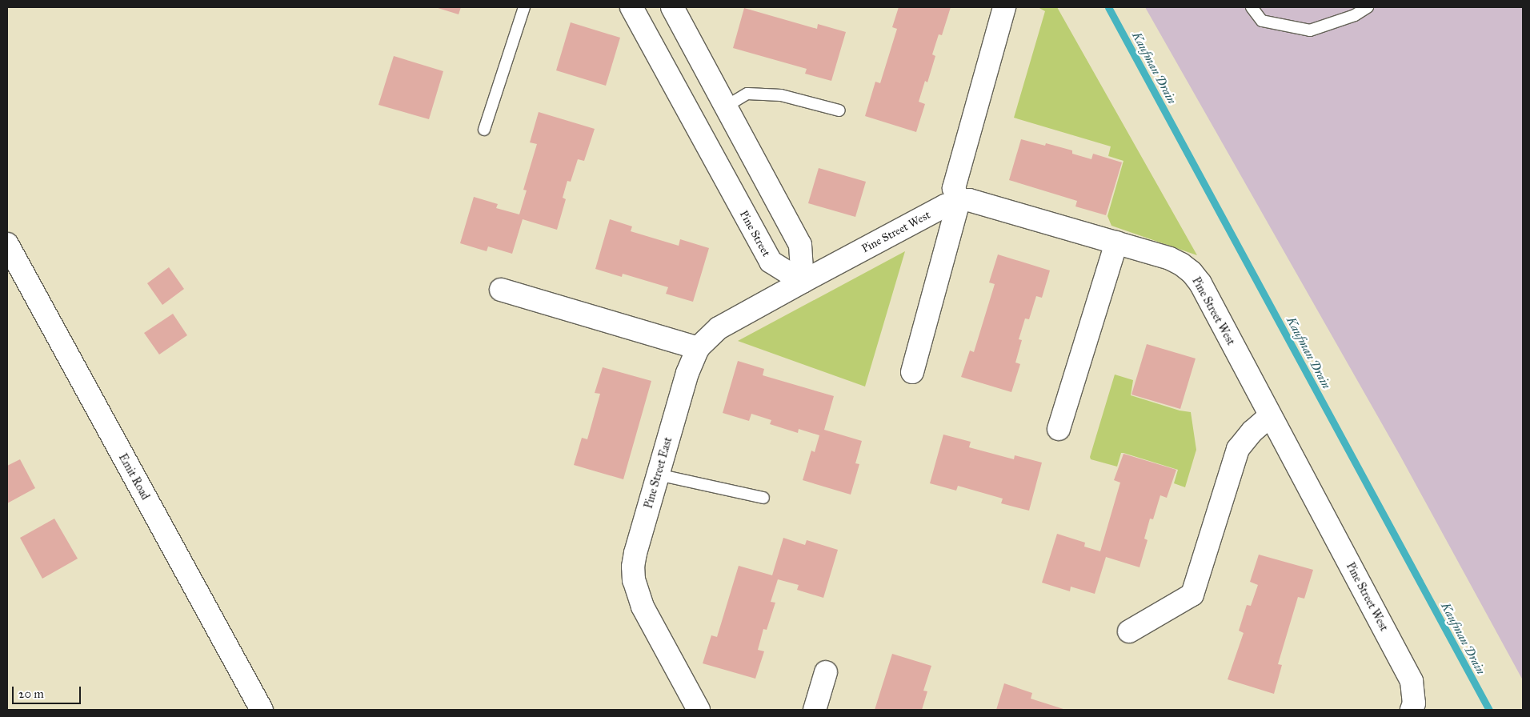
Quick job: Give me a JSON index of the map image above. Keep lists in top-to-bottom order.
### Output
{
  "streets": {
    "street": [
      "Pine Street West",
      "Pine Street",
      "Pine Street East",
      "Emit Road"
    ]
  },
  "crossings": [
    ["Pine Street West", "Pine Street"],
    ["Pine Street West", "Pine Street East"],
    ["Pine Street", "Pine Street East"]
  ],
  "water": ["Kaufman Drain"],
  "scale_bar": "20 m"
}
